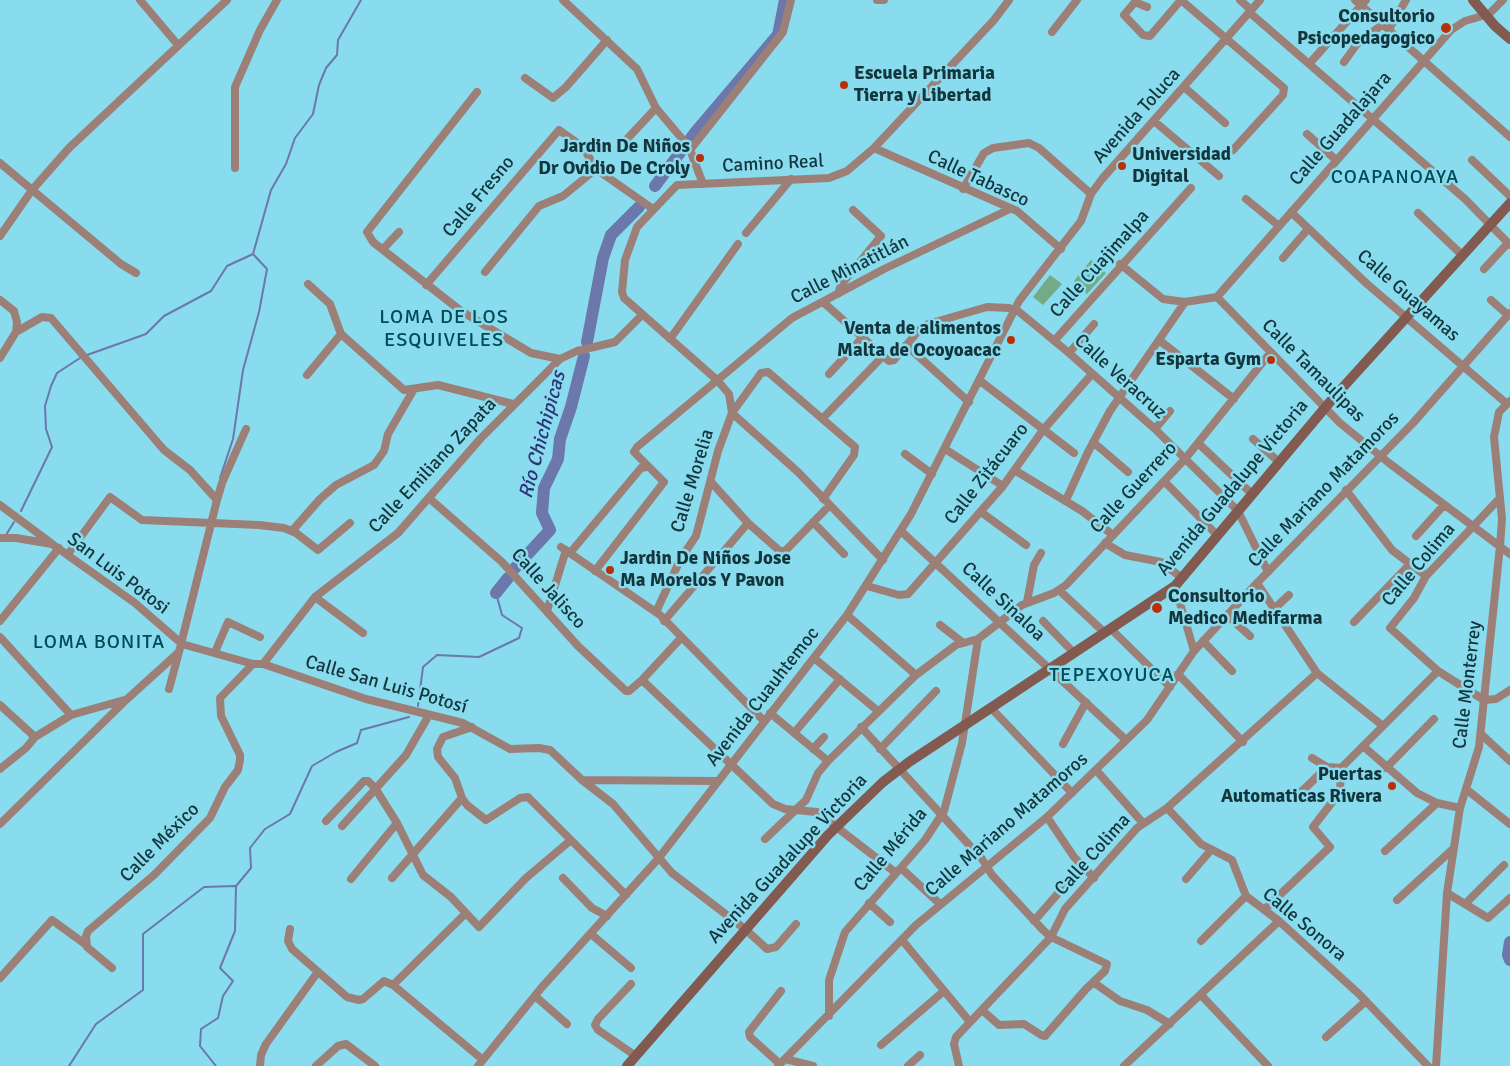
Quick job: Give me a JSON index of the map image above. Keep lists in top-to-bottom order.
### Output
{
  "streets": {
    "main road": ["Avenida Guadalupe Victoria"],
    "street": [
      "Avenida Toluca",
      "Calle Guadalajara",
      "Camino Real",
      "Calle Tabasco",
      "Calle Fresno",
      "Calle Cuajimalpa",
      "Calle Minatitlán",
      "Calle Guayamas",
      "Calle Tamaulipas",
      "Calle Veracruz",
      "Calle Emiliano Zapata",
      "Calle Zitácuaro",
      "Calle Morelia",
      "Calle Guerrero",
      "Calle Mariano Matamoros",
      "Calle Colima",
      "San Luis Potosi",
      "Calle Jalisco",
      "Calle Sinaloa",
      "Calle San Luis Potosí",
      "Calle Monterrey",
      "Avenida Cuauhtemoc",
      "Calle México",
      "Calle Mérida",
      "Calle Sonora"
    ]
  },
  "crossings": [
    ["Avenida Toluca", "Calle Tabasco"],
    ["Avenida Toluca", "Calle Veracruz"],
    ["Avenida Toluca", "Avenida Cuauhtemoc"],
    ["Calle Guadalajara", "Calle Guayamas"],
    ["Calle Guadalajara", "Calle Tamaulipas"],
    ["Camino Real", "Calle Tabasco"],
    ["Camino Real", "Calle Minatitlán"],
    ["Camino Real", "Calle Emiliano Zapata"],
    ["Camino Real", "Calle Morelia"],
    ["Calle Tabasco", "Calle Minatitlán"],
    ["Calle Cuajimalpa", "Calle Veracruz"],
    ["Calle Guayamas", "Avenida Guadalupe Victoria"],
    ["Calle Guayamas", "Calle Mariano Matamoros"],
    ["Calle Guayamas", "Calle Monterrey"],
    ["Calle Tamaulipas", "Calle Guerrero"],
    ["Calle Tamaulipas", "Avenida Guadalupe Victoria"],
    ["Calle Tamaulipas", "Calle Mariano Matamoros"],
    ["Calle Tamaulipas", "Calle Colima"],
    ["Calle Tamaulipas", "Calle Monterrey"],
    ["Calle Veracruz", "Calle Zitácuaro"],
    ["Calle Veracruz", "Calle Guerrero"],
    ["Calle Veracruz", "Avenida Guadalupe Victoria"],
    ["Calle Veracruz", "Calle Mariano Matamoros"],
    ["Calle Veracruz", "Avenida Cuauhtemoc"],
    ["Calle Emiliano Zapata", "Calle Jalisco"],
    ["Calle Emiliano Zapata", "Calle San Luis Potosí"],
    ["Calle Zitácuaro", "Calle Sinaloa"],
    ["Calle Zitácuaro", "Avenida Cuauhtemoc"],
    ["Calle Guerrero", "Calle Sinaloa"],
    ["Calle Guerrero", "Calle Mérida"],
    ["Avenida Guadalupe Victoria", "Calle Sinaloa"],
    ["Avenida Guadalupe Victoria", "Calle San Luis Potosí"],
    ["Avenida Guadalupe Victoria", "Calle Mérida"],
    ["Calle Mariano Matamoros", "Calle Sinaloa"],
    ["Calle Mariano Matamoros", "Calle Mérida"],
    ["Calle Colima", "Calle Monterrey"],
    ["Calle Colima", "Calle Sonora"],
    ["San Luis Potosi", "Calle San Luis Potosí"],
    ["Calle Sinaloa", "Avenida Cuauhtemoc"],
    ["Calle San Luis Potosí", "Avenida Cuauhtemoc"],
    ["Calle San Luis Potosí", "Calle México"]
  ],
  "districts": [
    "COAPANOAYA",
    "LOMA DE LOS ESQUIVELES",
    "LOMA BONITA",
    "TEPEXOYUCA"
  ],
  "water": ["Río Chichipicas"],
  "places": [
    "Consultorio Psicopedagogico",
    "Escuela Primaria Tierra y Libertad",
    "Jardin De Niños Dr Ovidio De Croly",
    "Universidad Digital",
    "Venta de alimentos Malta de Ocoyoacac",
    "Esparta Gym",
    "Jardin De Niños Jose Ma Morelos Y Pavon",
    "Consultorio Medico Medifarma",
    "Puertas Automaticas Rivera"
  ]
}
